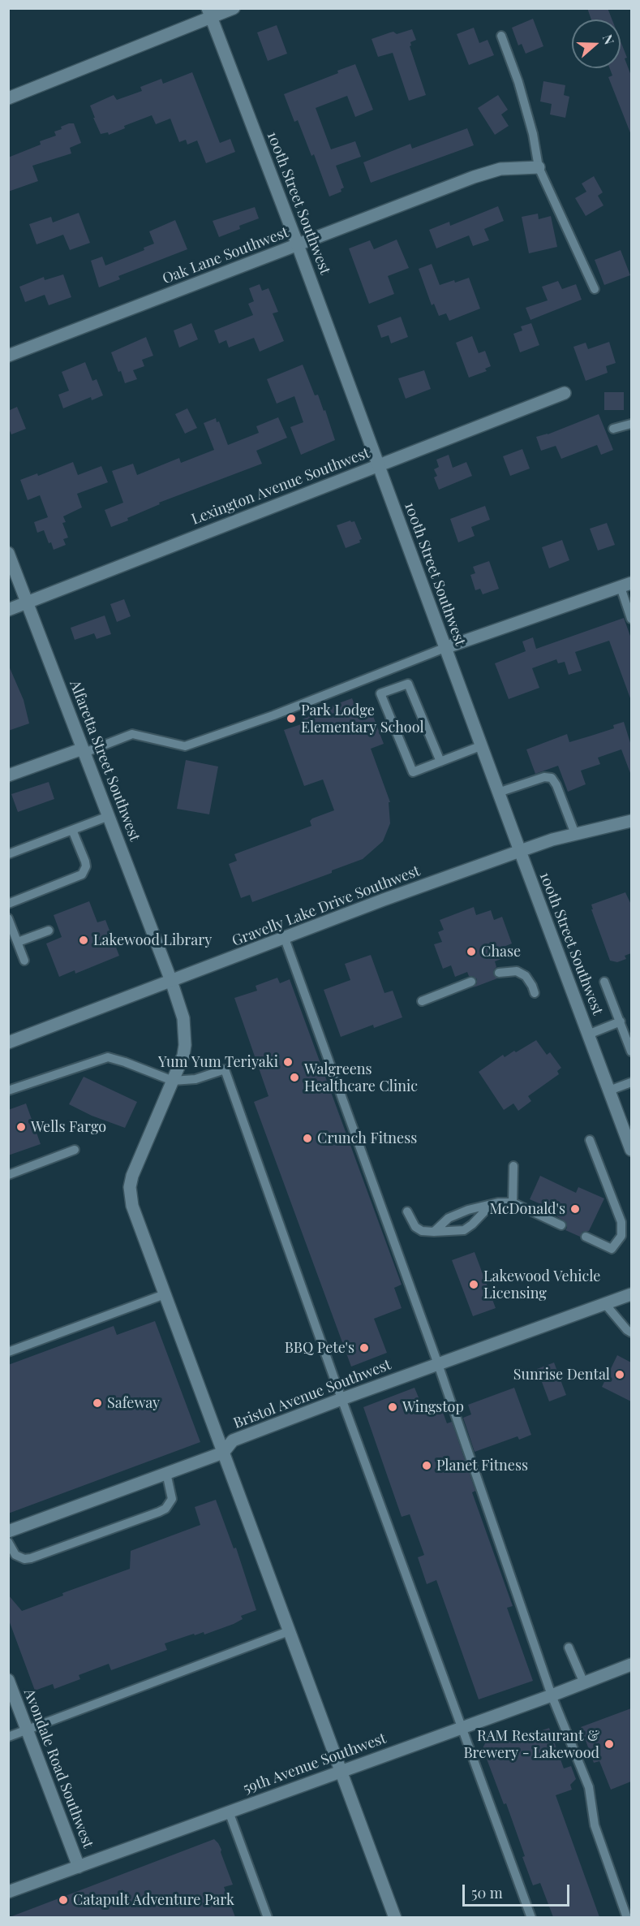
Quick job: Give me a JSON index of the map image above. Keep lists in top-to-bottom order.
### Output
{
  "streets": {
    "street": [
      "100th Street Southwest",
      "Oak Lane Southwest",
      "Lexington Avenue Southwest",
      "Alfaretta Street Southwest",
      "Gravelly Lake Drive Southwest",
      "Bristol Avenue Southwest",
      "59th Avenue Southwest",
      "Avondale Road Southwest"
    ]
  },
  "crossings": [
    ["100th Street Southwest", "Oak Lane Southwest"],
    ["100th Street Southwest", "Lexington Avenue Southwest"],
    ["100th Street Southwest", "Gravelly Lake Drive Southwest"],
    ["Lexington Avenue Southwest", "Alfaretta Street Southwest"],
    ["Alfaretta Street Southwest", "Gravelly Lake Drive Southwest"],
    ["Alfaretta Street Southwest", "Bristol Avenue Southwest"],
    ["Alfaretta Street Southwest", "59th Avenue Southwest"],
    ["59th Avenue Southwest", "Avondale Road Southwest"]
  ],
  "places": [
    "Park Lodge Elementary School",
    "Lakewood Library",
    "Chase",
    "Yum Yum Teriyaki",
    "Walgreens Healthcare Clinic",
    "Wells Fargo",
    "Crunch Fitness",
    "McDonald's",
    "Lakewood Vehicle Licensing",
    "BBQ Pete's",
    "Sunrise Dental",
    "Safeway",
    "Wingstop",
    "Planet Fitness",
    "RAM Restaurant & Brewery - Lakewood",
    "Catapult Adventure Park"
  ],
  "scale_bar": "50 m",
  "north": "right"
}
